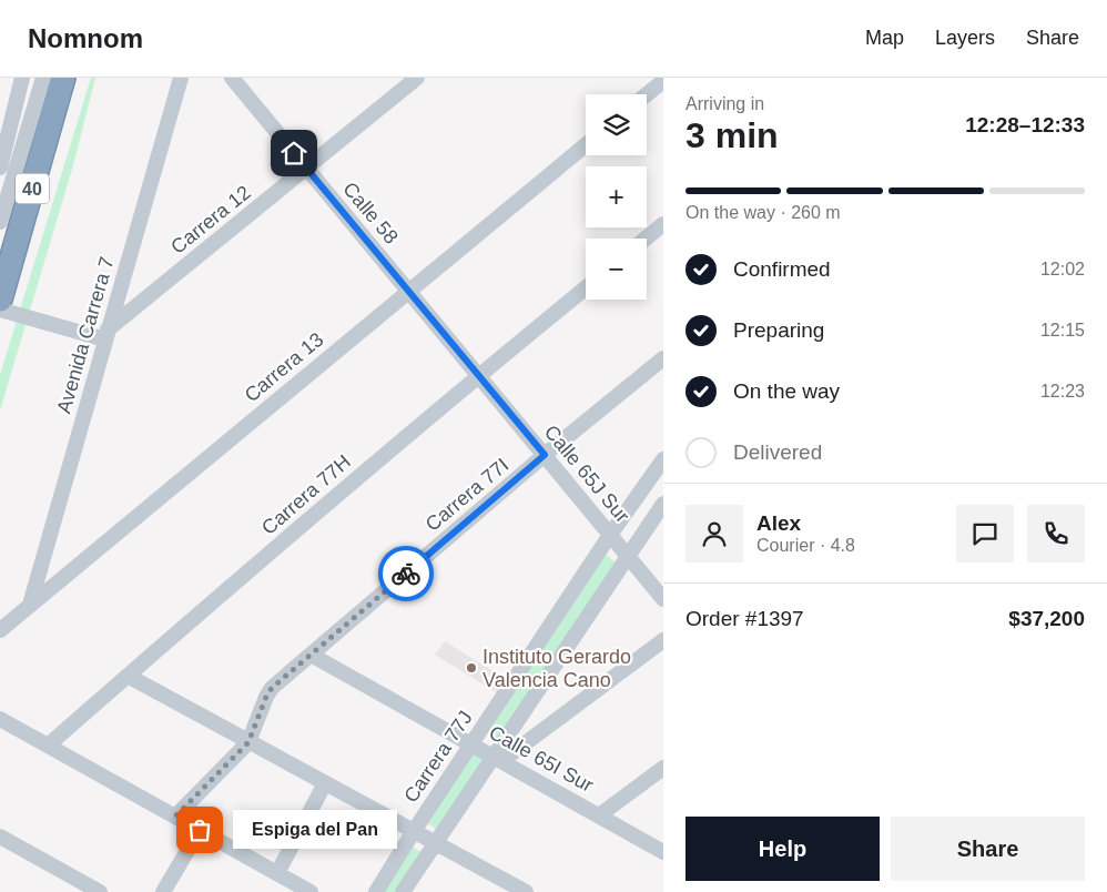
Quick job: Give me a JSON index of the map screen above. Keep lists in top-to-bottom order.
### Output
{
  "streets": {
    "highway": ["40"],
    "street": [
      "Calle 58",
      "Carrera 12",
      "Avenida Carrera 7",
      "Carrera 13",
      "Calle 65J Sur",
      "Carrera 77H",
      "Carrera 77I",
      "Carrera 77J",
      "Calle 65I Sur"
    ]
  },
  "crossings": [
    ["Calle 58", "Carrera 12"],
    ["Calle 58", "Carrera 13"],
    ["Calle 58", "Calle 65J Sur"],
    ["Calle 58", "Carrera 77H"],
    ["Carrera 12", "Avenida Carrera 7"],
    ["Avenida Carrera 7", "Carrera 13"],
    ["Calle 65J Sur", "Carrera 77H"],
    ["Calle 65J Sur", "Carrera 77I"],
    ["Calle 65J Sur", "Carrera 77J"],
    ["Carrera 77I", "Calle 65I Sur"],
    ["Carrera 77J", "Calle 65I Sur"]
  ],
  "places": ["Instituto Gerardo Valencia Cano", "Espiga del Pan"],
  "page": {
    "header": "Nomnom",
    "nav": ["Map", "Layers", "Share"],
    "heading": ["3 min", "Arriving in", "12:28–12:33"],
    "panel": [
      "Alex",
      "Courier · 4.8",
      "Order #1397",
      "$37,200"
    ],
    "map_buttons": ["+", "−"],
    "bar": "On the way · 260 m",
    "list": [
      ["Confirmed", "12:02"],
      ["Preparing", "12:15"],
      ["On the way", "12:23"],
      "Delivered"
    ],
    "buttons": ["Help", "Share"],
    "bubble": "Espiga del Pan"
  }
}
